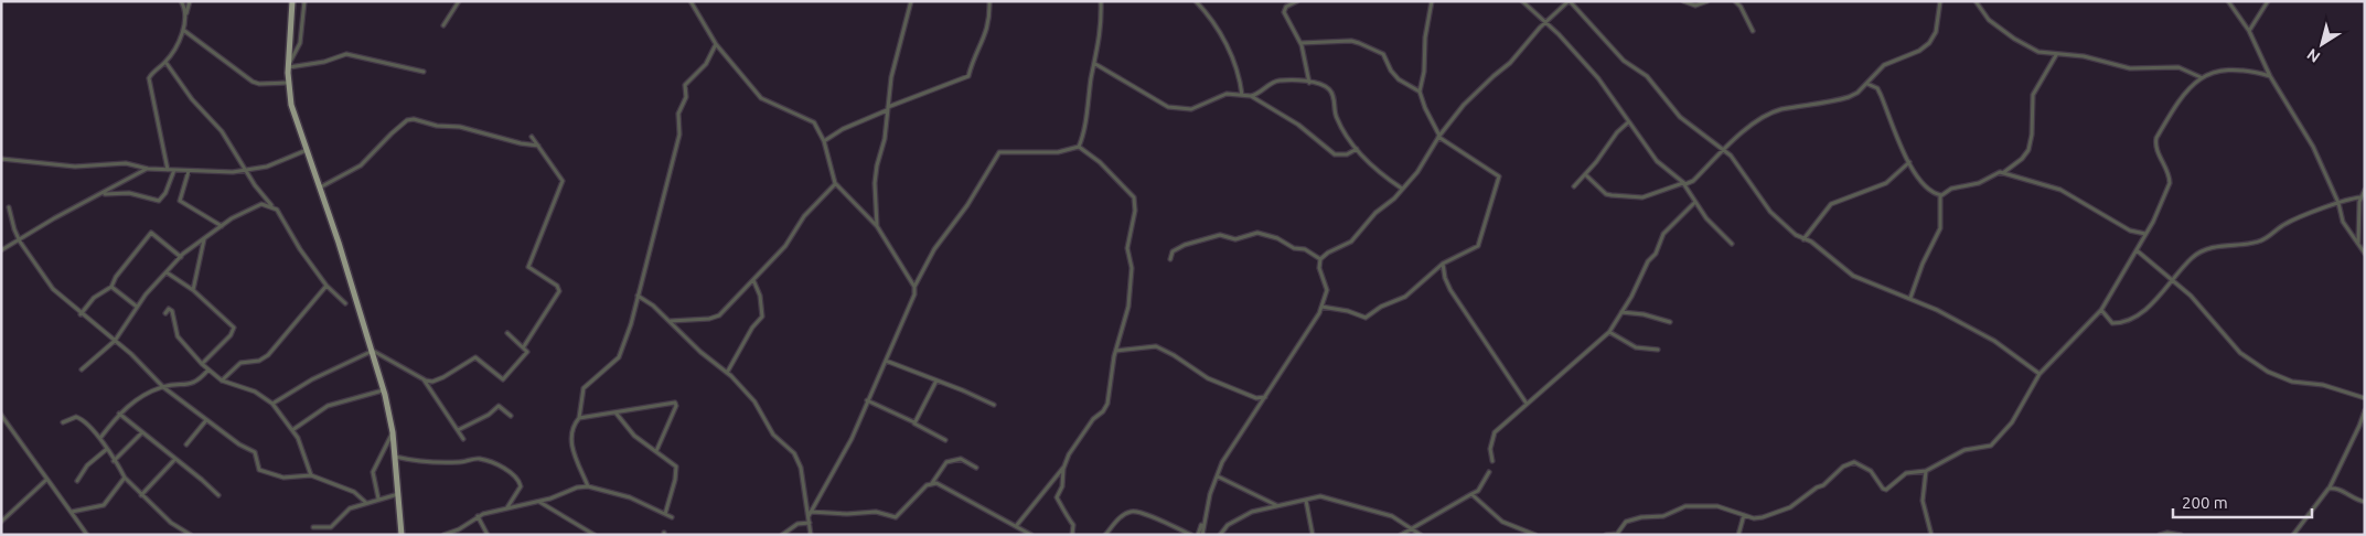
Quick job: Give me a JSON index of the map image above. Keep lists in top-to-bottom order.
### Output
{
  "scale_bar": "200 m",
  "north": "bottom left"
}
